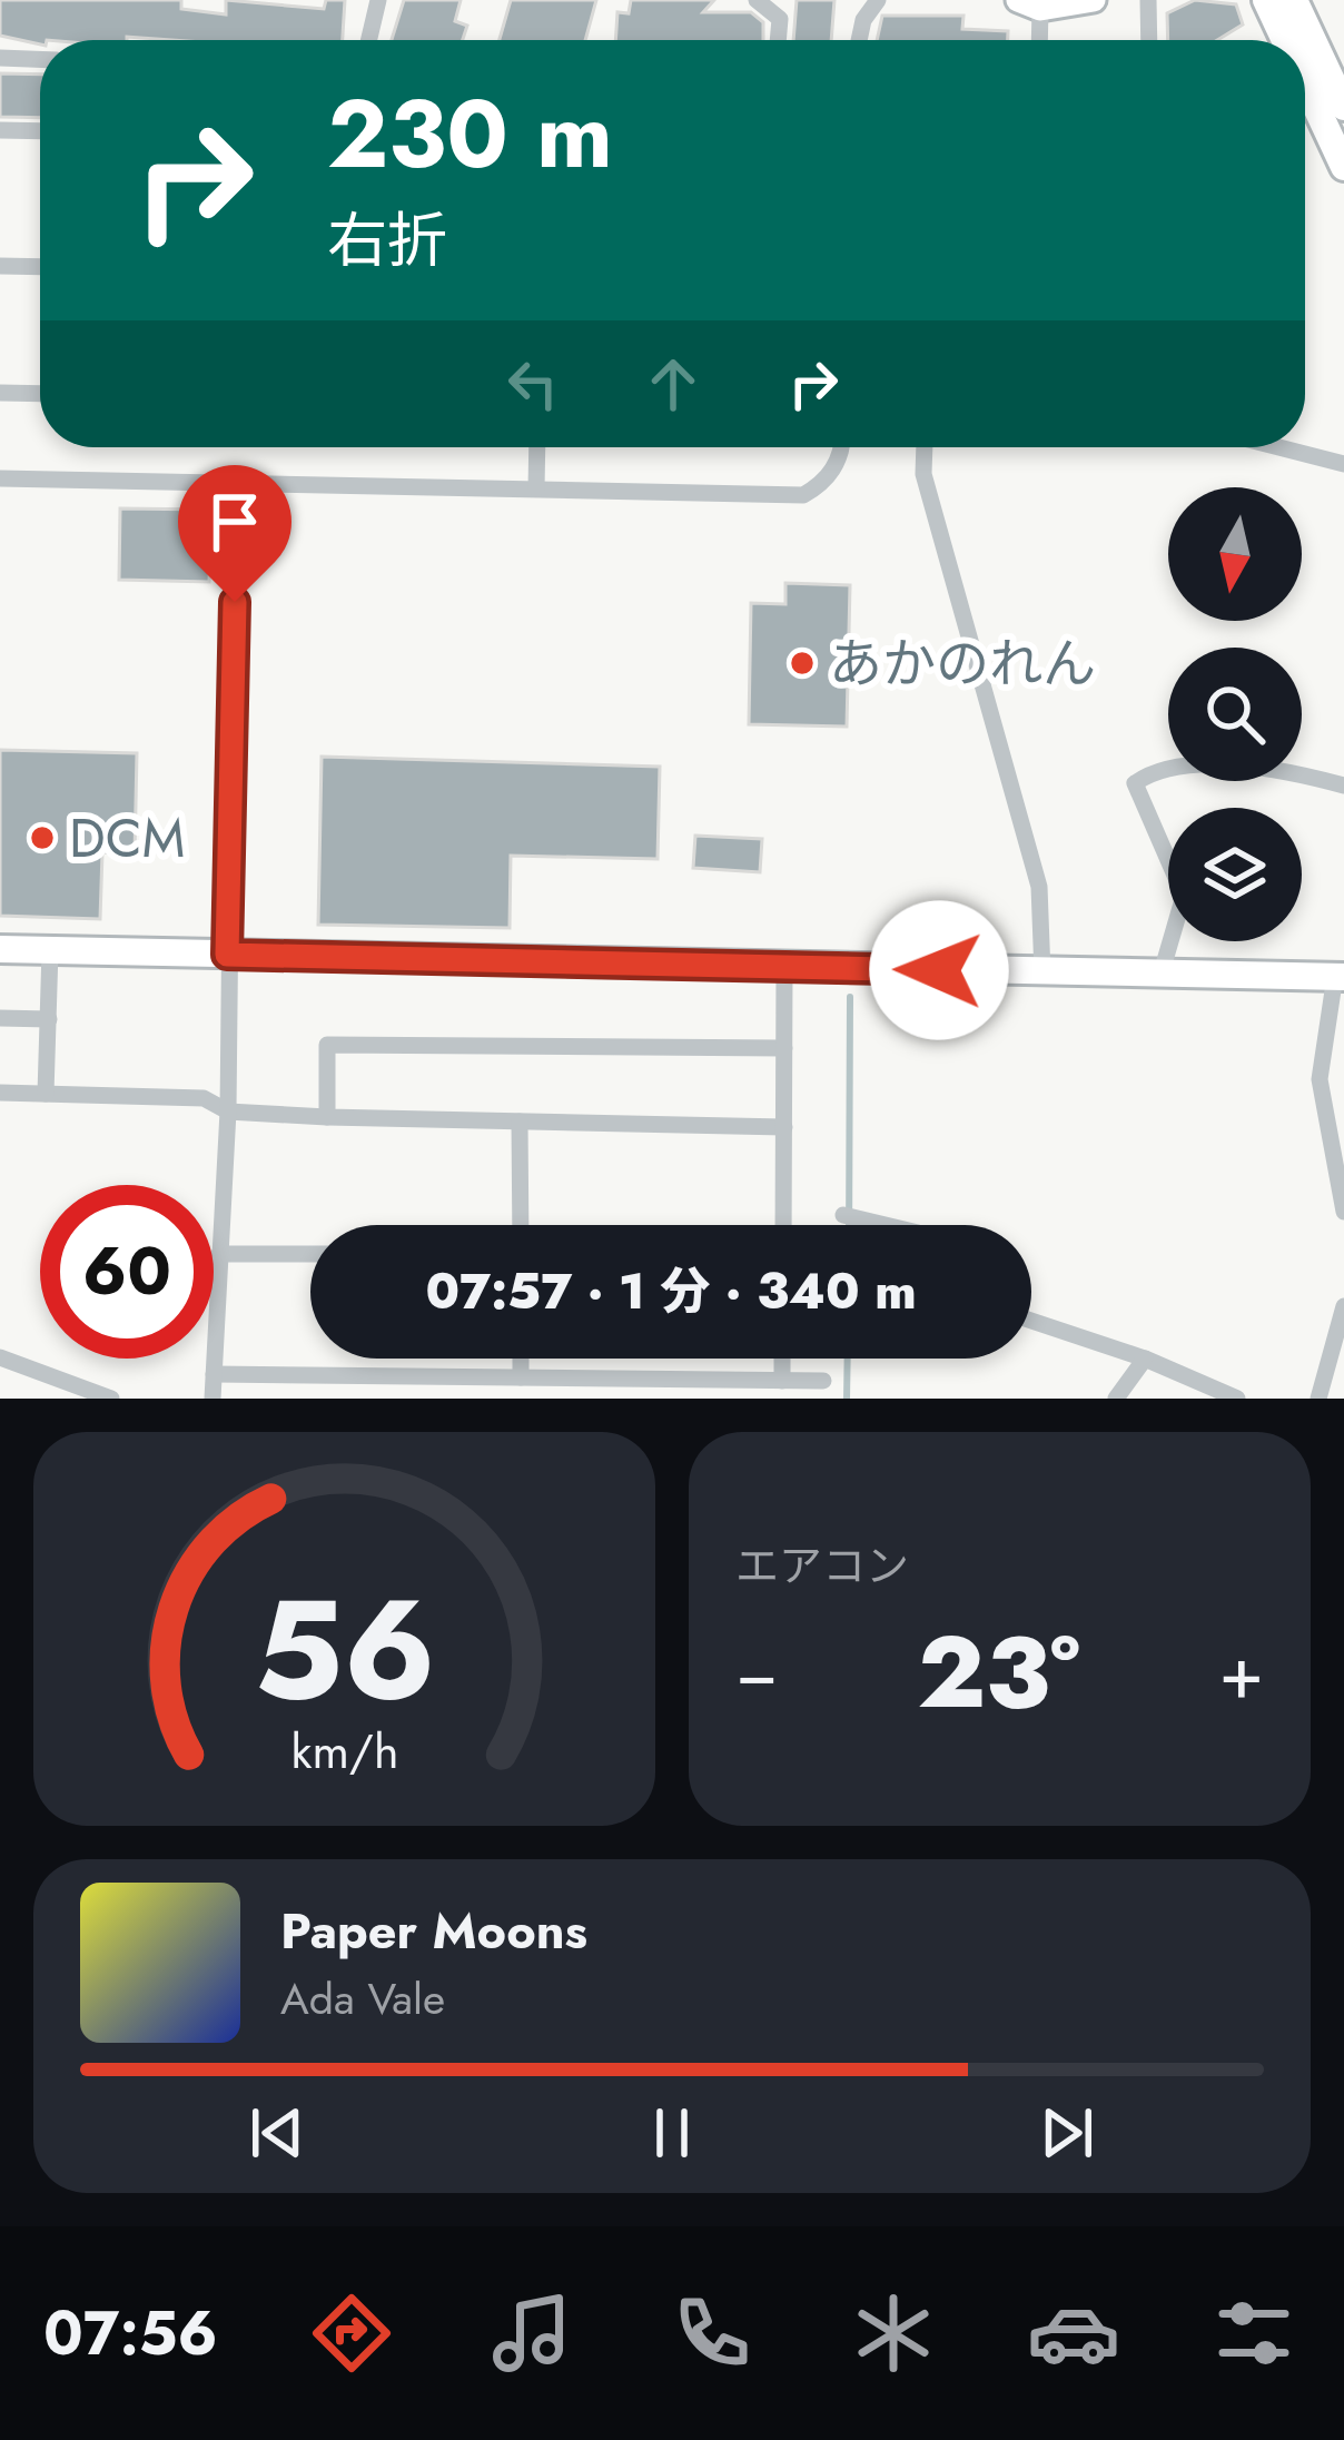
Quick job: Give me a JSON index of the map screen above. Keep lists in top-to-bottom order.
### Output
{
  "places": ["あかのれん", "DCM"],
  "north": "bottom",
  "page": {
    "turn": ["230 m", "右折"],
    "limit": "60",
    "trip": "07:57 · 1 分 · 340 m",
    "tile": "エアコン",
    "heat": ["−", "23°", "+"],
    "song": ["Paper Moons", "Ada Vale"],
    "tabs": "07:56",
    "gauge": ["56", "km/h"]
  }
}
